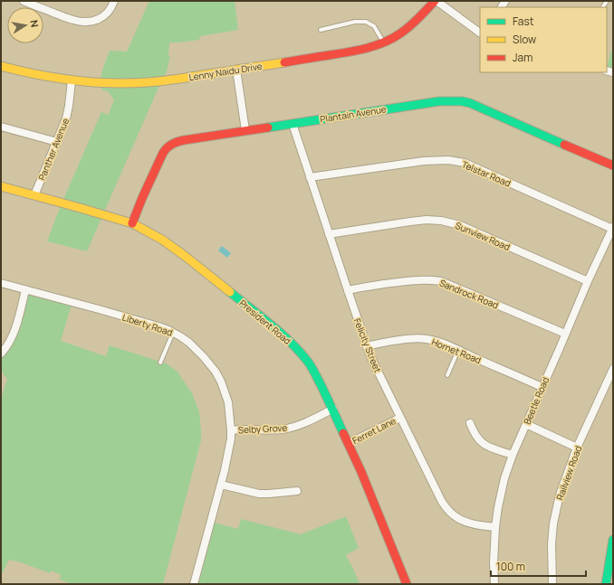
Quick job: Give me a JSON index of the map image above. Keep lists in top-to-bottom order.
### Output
{
  "streets": {
    "main road": ["Lenny Naidu Drive", "Plantain Avenue", "President Road"],
    "street": [
      "Panther Avenue",
      "Telstar Road",
      "Sunview Road",
      "Sandrock Road",
      "Liberty Road",
      "Felicity Street",
      "Hornet Road",
      "Beetle Road",
      "Selby Grove",
      "Ferret Lane",
      "Railview Road"
    ]
  },
  "crossings": [
    ["Lenny Naidu Drive", "Panther Avenue"],
    ["Plantain Avenue", "President Road"],
    ["Plantain Avenue", "Felicity Street"],
    ["Panther Avenue", "President Road"],
    ["Telstar Road", "Felicity Street"],
    ["Telstar Road", "Beetle Road"],
    ["Sunview Road", "Felicity Street"],
    ["Sunview Road", "Beetle Road"],
    ["Sandrock Road", "Felicity Street"],
    ["Sandrock Road", "Beetle Road"],
    ["President Road", "Selby Grove"],
    ["President Road", "Ferret Lane"],
    ["Liberty Road", "Selby Grove"],
    ["Felicity Street", "Hornet Road"],
    ["Felicity Street", "Beetle Road"],
    ["Felicity Street", "Ferret Lane"],
    ["Hornet Road", "Beetle Road"]
  ],
  "legend": ["Fast", "Slow", "Jam"],
  "scale_bar": "100 m",
  "north": "right"
}
